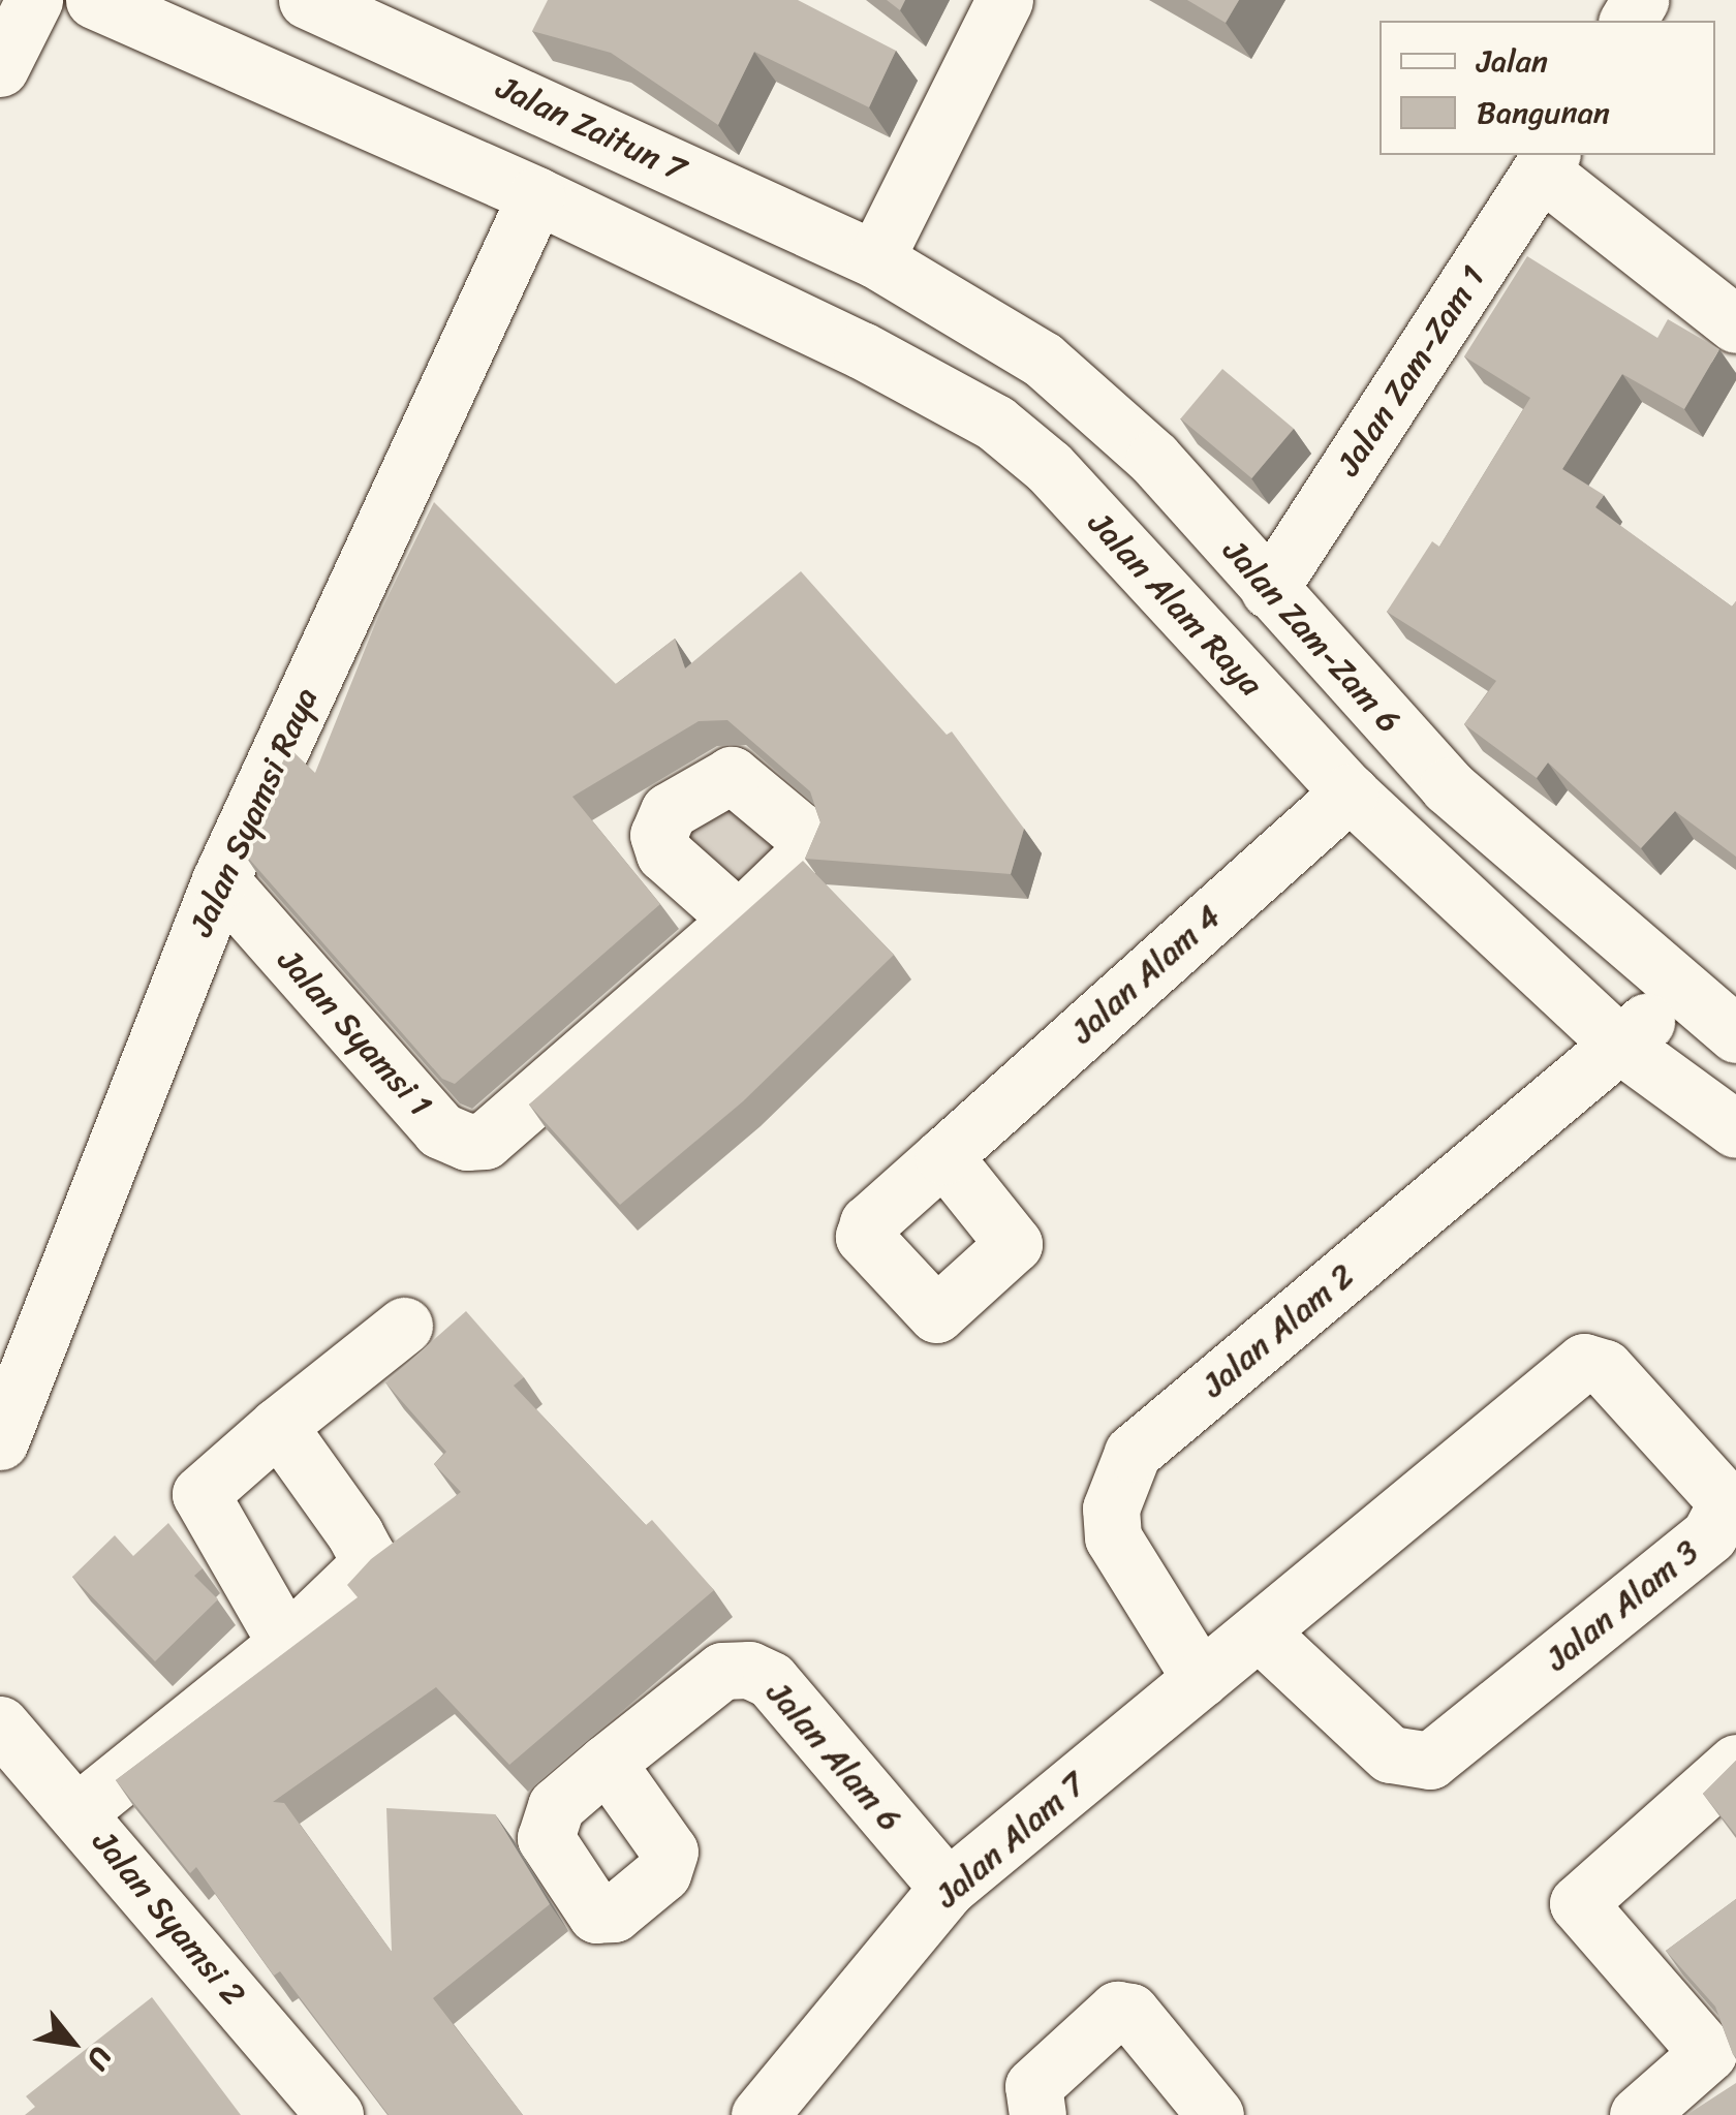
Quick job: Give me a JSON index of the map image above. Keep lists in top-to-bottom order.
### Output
{
  "streets": {
    "street": [
      "Jalan Zaitun 7",
      "Jalan Zam-Zam 1",
      "Jalan Alam Raya",
      "Jalan Zam-Zam 6",
      "Jalan Syamsi Raya",
      "Jalan Alam 4",
      "Jalan Syamsi 1",
      "Jalan Alam 2",
      "Jalan Alam 3",
      "Jalan Alam 6",
      "Jalan Alam 7",
      "Jalan Syamsi 2"
    ]
  },
  "crossings": [
    ["Jalan Zaitun 7", "Jalan Zam-Zam 6"],
    ["Jalan Zam-Zam 1", "Jalan Zam-Zam 6"],
    ["Jalan Alam Raya", "Jalan Syamsi Raya"],
    ["Jalan Alam Raya", "Jalan Alam 4"],
    ["Jalan Alam Raya", "Jalan Alam 2"],
    ["Jalan Zam-Zam 6", "Jalan Alam 2"],
    ["Jalan Syamsi Raya", "Jalan Syamsi 1"],
    ["Jalan Alam 2", "Jalan Alam 3"],
    ["Jalan Alam 2", "Jalan Alam 7"],
    ["Jalan Alam 3", "Jalan Alam 7"],
    ["Jalan Alam 6", "Jalan Alam 7"]
  ],
  "legend": ["Jalan", "Bangunan"],
  "north": "bottom right"
}
